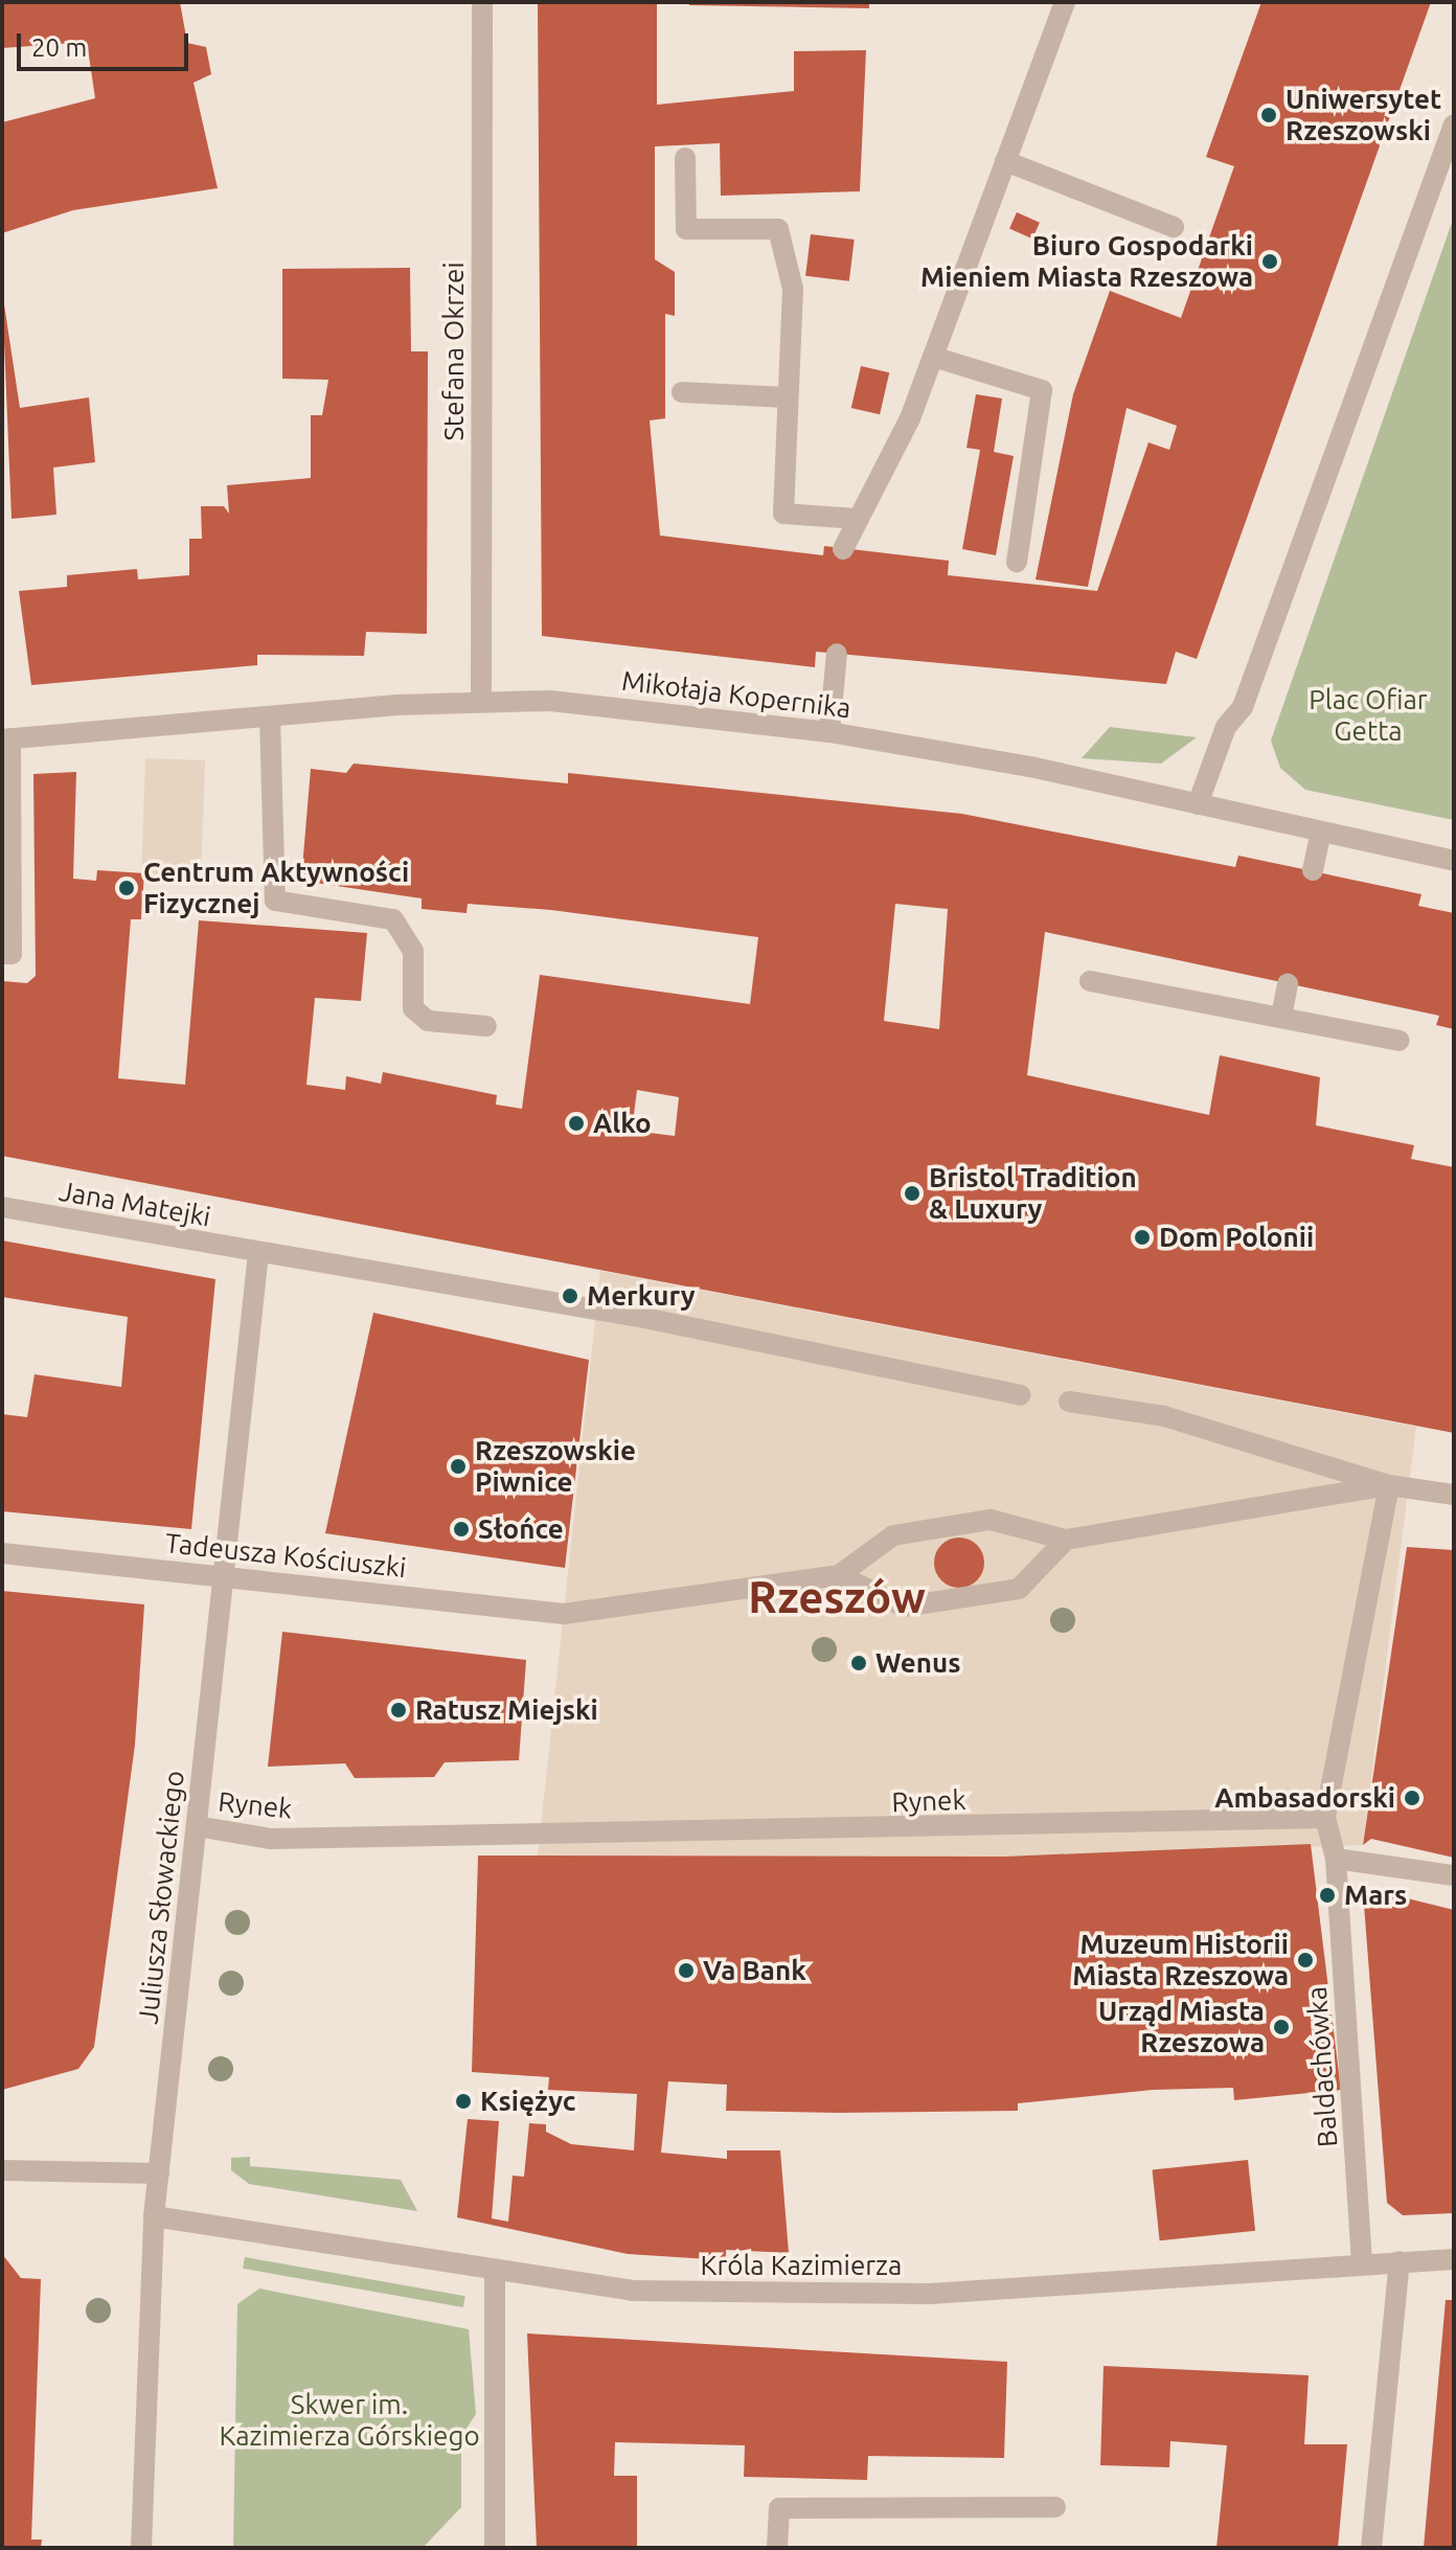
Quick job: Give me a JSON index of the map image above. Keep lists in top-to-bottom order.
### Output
{
  "streets": {
    "street": [
      "Stefana Okrzei",
      "Mikołaja Kopernika",
      "Jana Matejki",
      "Tadeusza Kościuszki",
      "Rynek",
      "Juliusza Słowackiego",
      "Baldachówka",
      "Króla Kazimierza"
    ]
  },
  "crossings": [
    ["Stefana Okrzei", "Mikołaja Kopernika"],
    ["Jana Matejki", "Juliusza Słowackiego"],
    ["Tadeusza Kościuszki", "Juliusza Słowackiego"],
    ["Rynek", "Juliusza Słowackiego"],
    ["Rynek", "Baldachówka"],
    ["Juliusza Słowackiego", "Króla Kazimierza"],
    ["Baldachówka", "Króla Kazimierza"]
  ],
  "districts": ["Rzeszów"],
  "parks": ["Plac Ofiar Getta", "Skwer im. Kazimierza Górskiego"],
  "places": [
    "Uniwersytet Rzeszowski",
    "Biuro Gospodarki Mieniem Miasta Rzeszowa",
    "Centrum Aktywności Fizycznej",
    "Alko",
    "Bristol Tradition & Luxury",
    "Dom Polonii",
    "Merkury",
    "Rzeszowskie Piwnice",
    "Słońce",
    "Wenus",
    "Ratusz Miejski",
    "Ambasadorski",
    "Mars",
    "Muzeum Historii Miasta Rzeszowa",
    "Va Bank",
    "Urząd Miasta Rzeszowa",
    "Księżyc"
  ],
  "scale_bar": "20 m"
}
